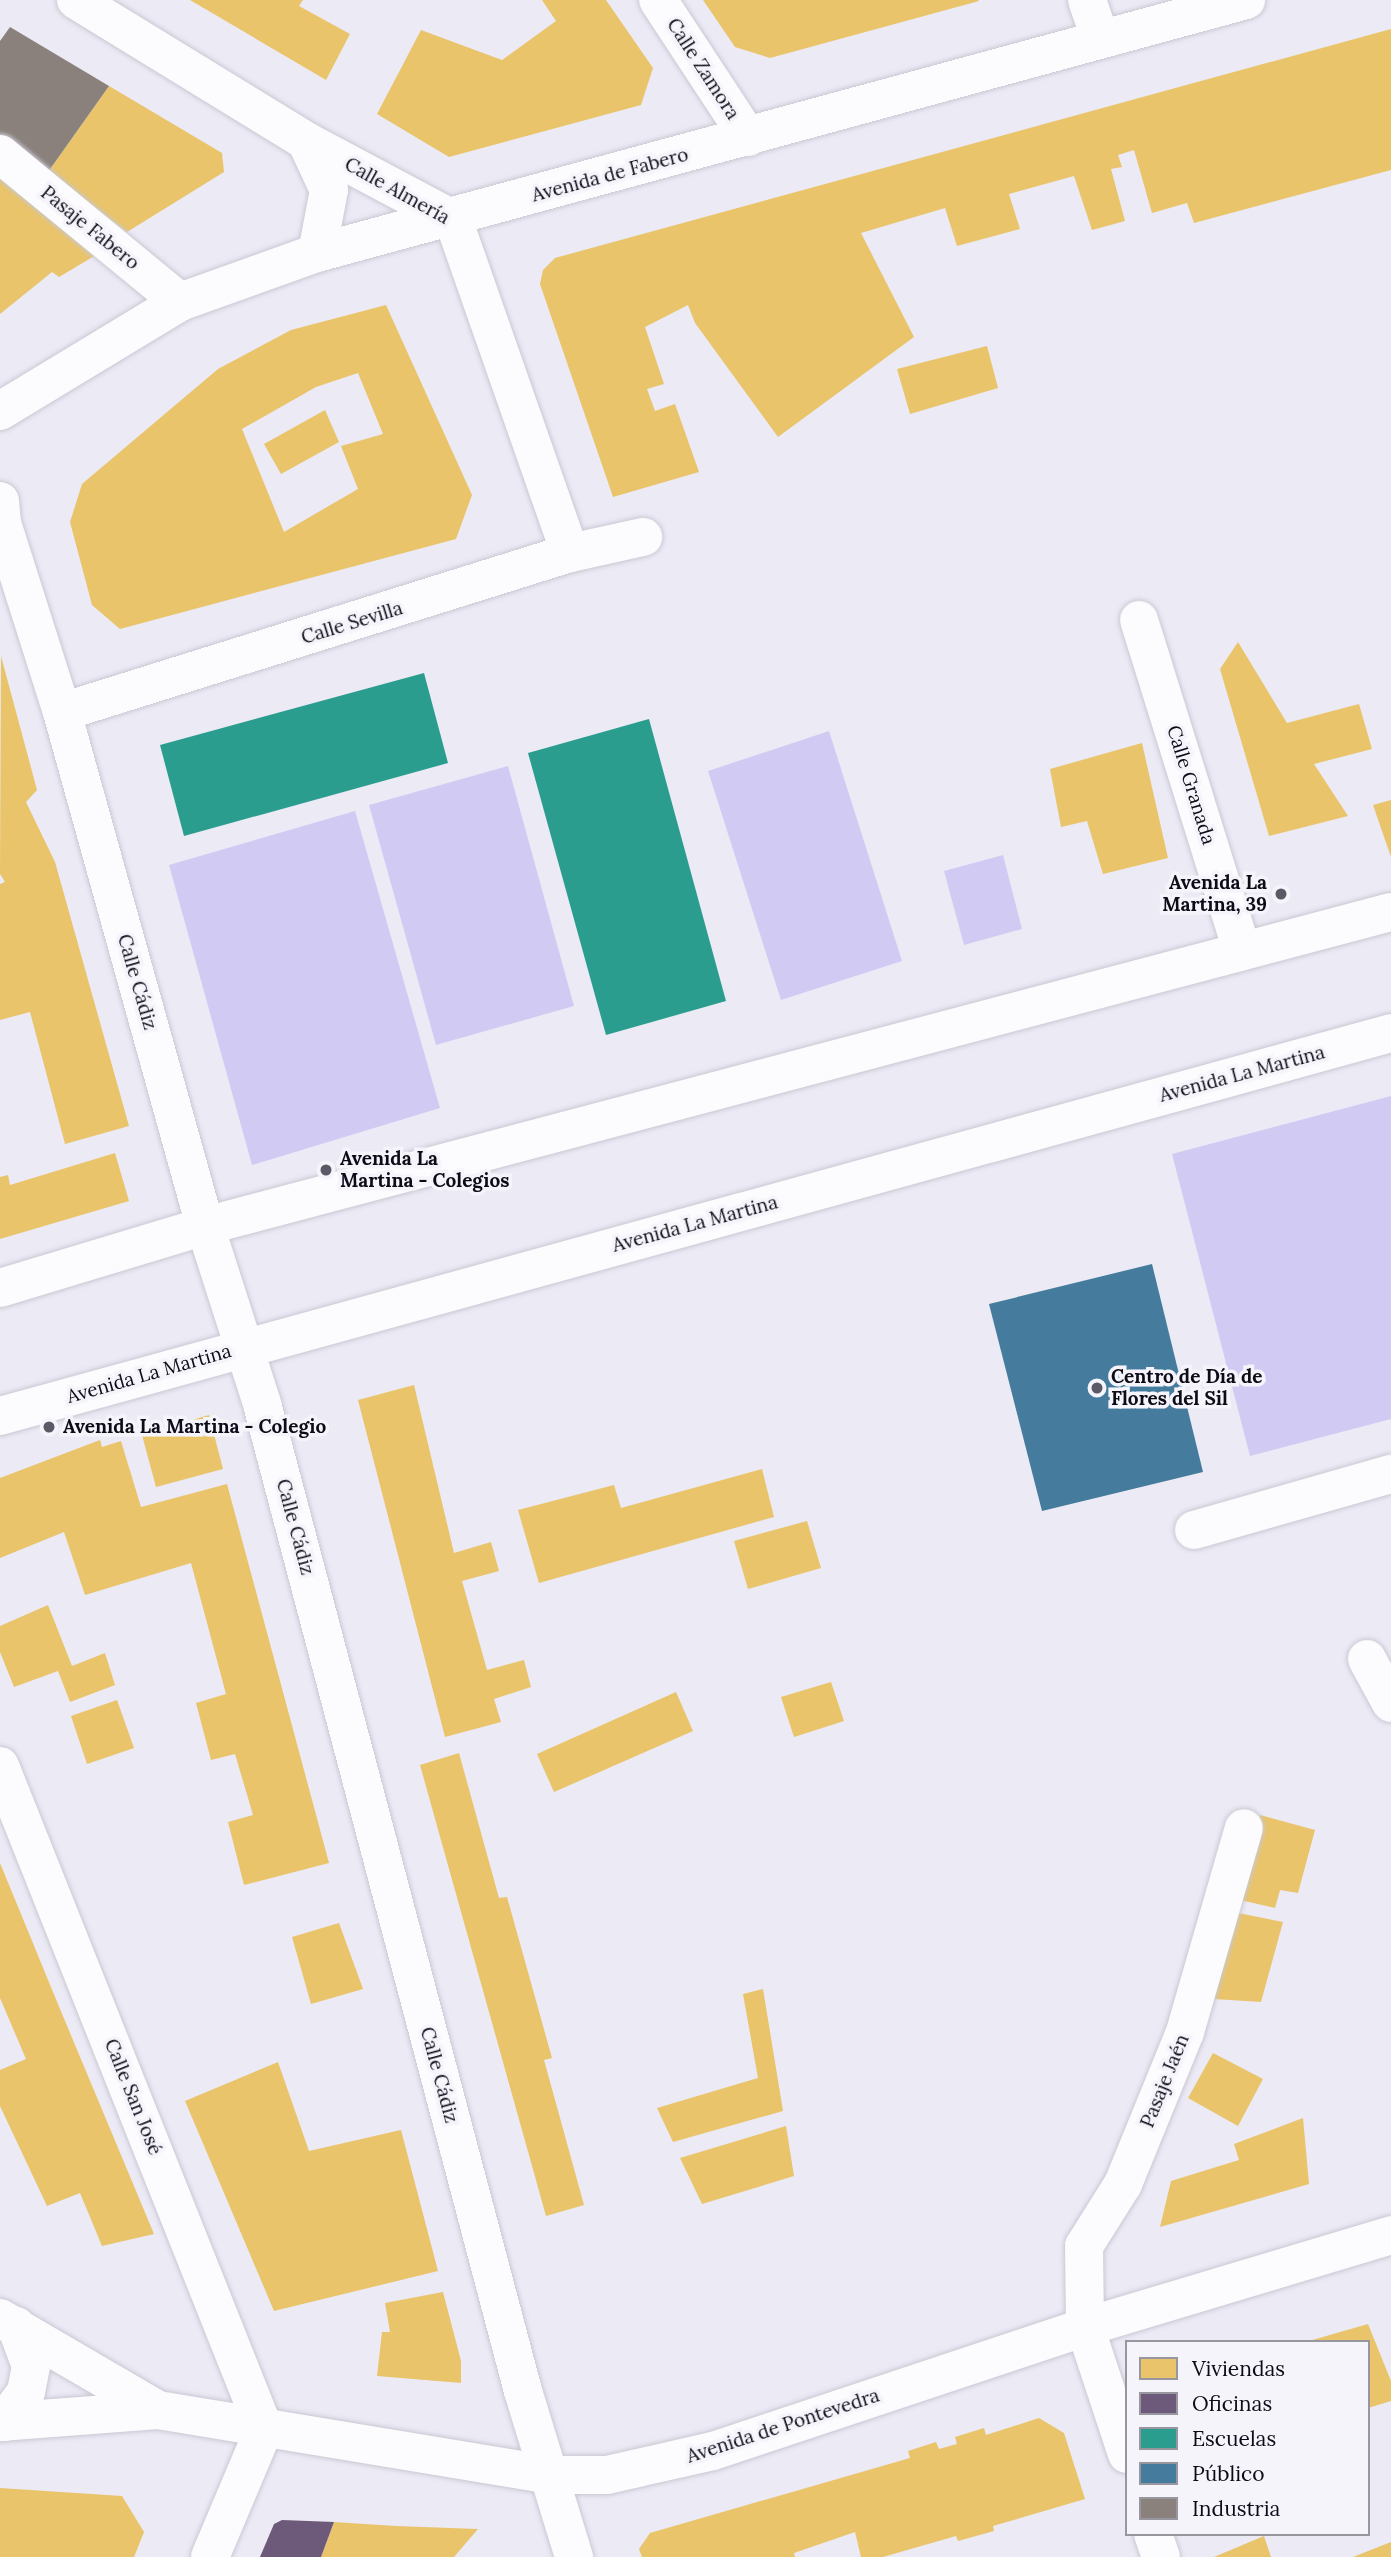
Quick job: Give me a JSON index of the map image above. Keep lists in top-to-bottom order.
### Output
{
  "streets": {
    "street": [
      "Calle Zamora",
      "Avenida de Fabero",
      "Calle Almería",
      "Pasaje Fabero",
      "Calle Sevilla",
      "Calle Granada",
      "Calle Cádiz",
      "Avenida La Martina",
      "Pasaje Jaén",
      "Calle San José",
      "Avenida de Pontevedra"
    ]
  },
  "crossings": [
    ["Calle Zamora", "Avenida de Fabero"],
    ["Avenida de Fabero", "Calle Almería"],
    ["Avenida de Fabero", "Pasaje Fabero"],
    ["Calle Almería", "Calle Sevilla"],
    ["Calle Sevilla", "Calle Cádiz"],
    ["Calle Cádiz", "Avenida La Martina"],
    ["Calle Cádiz", "Avenida de Pontevedra"],
    ["Pasaje Jaén", "Avenida de Pontevedra"],
    ["Calle San José", "Avenida de Pontevedra"]
  ],
  "places": [
    "Avenida La Martina, 39",
    "Avenida La Martina - Colegios",
    "Centro de Día de Flores del Sil",
    "Avenida La Martina - Colegio"
  ],
  "legend": [
    "Viviendas",
    "Oficinas",
    "Escuelas",
    "Público",
    "Industria"
  ]
}
